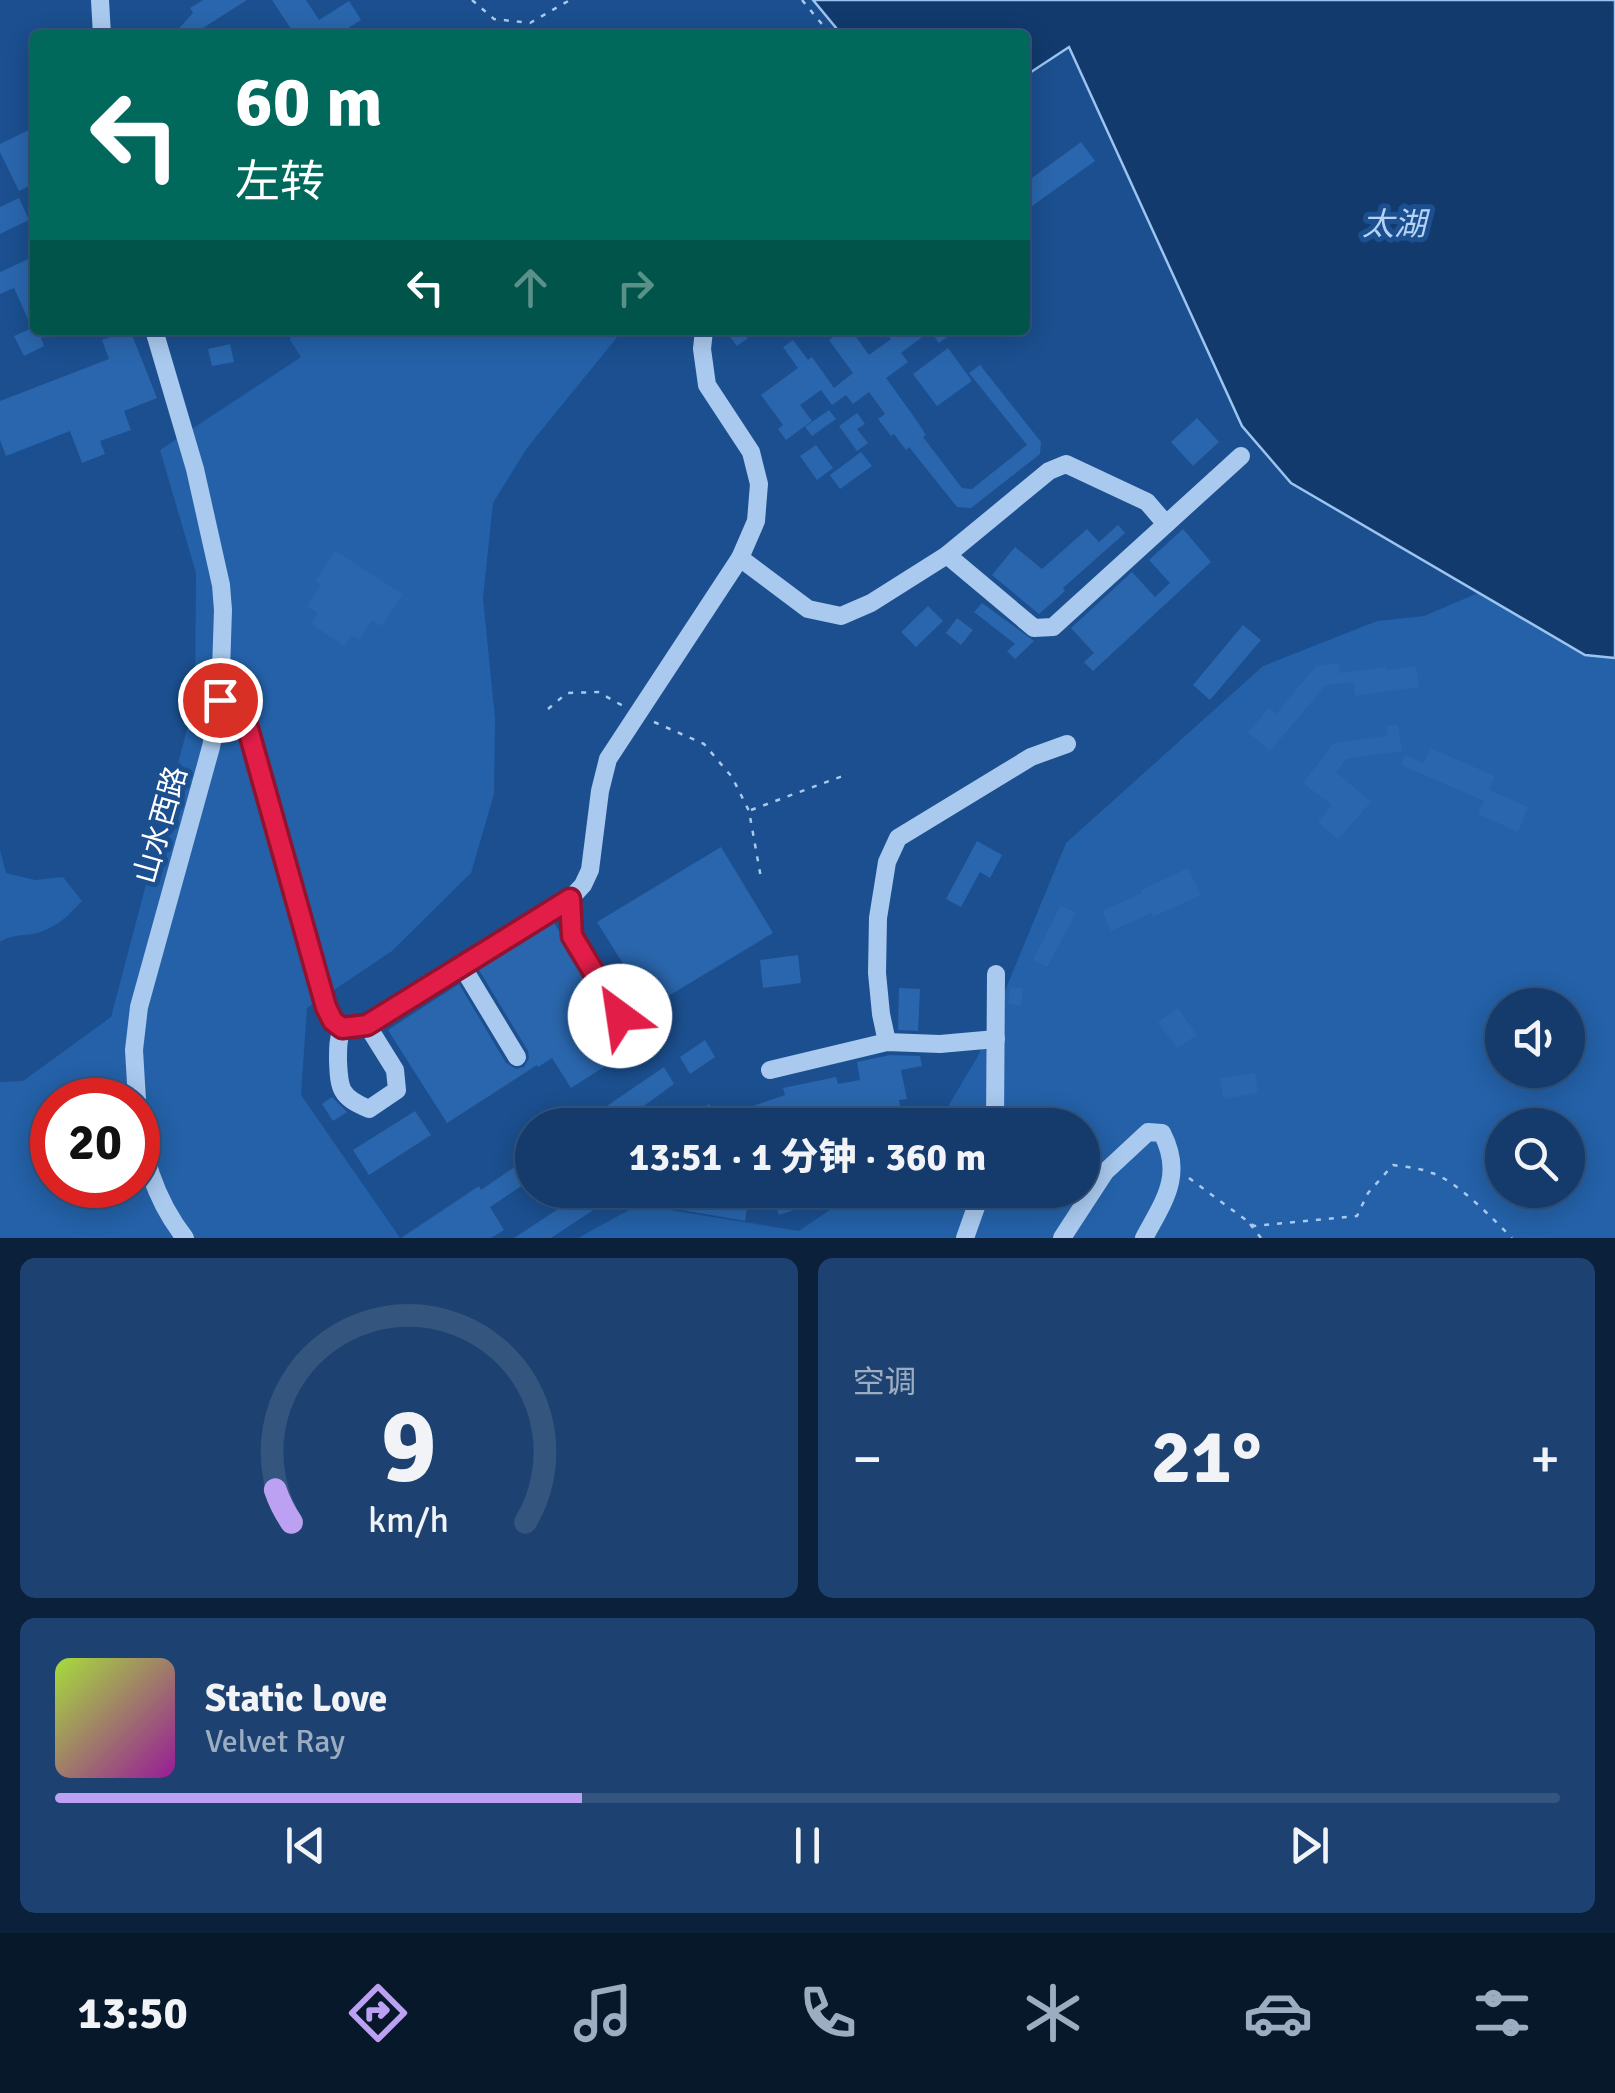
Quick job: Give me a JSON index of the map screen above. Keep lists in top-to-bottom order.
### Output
{
  "streets": {
    "street": ["山水西路"]
  },
  "water": ["太湖"],
  "page": {
    "turn": ["60 m", "左转"],
    "limit": "20",
    "trip": "13:51 · 1 分钟 · 360 m",
    "tile": "空调",
    "heat": ["−", "21°", "+"],
    "song": ["Static Love", "Velvet Ray"],
    "tabs": "13:50",
    "gauge": ["9", "km/h"]
  }
}
